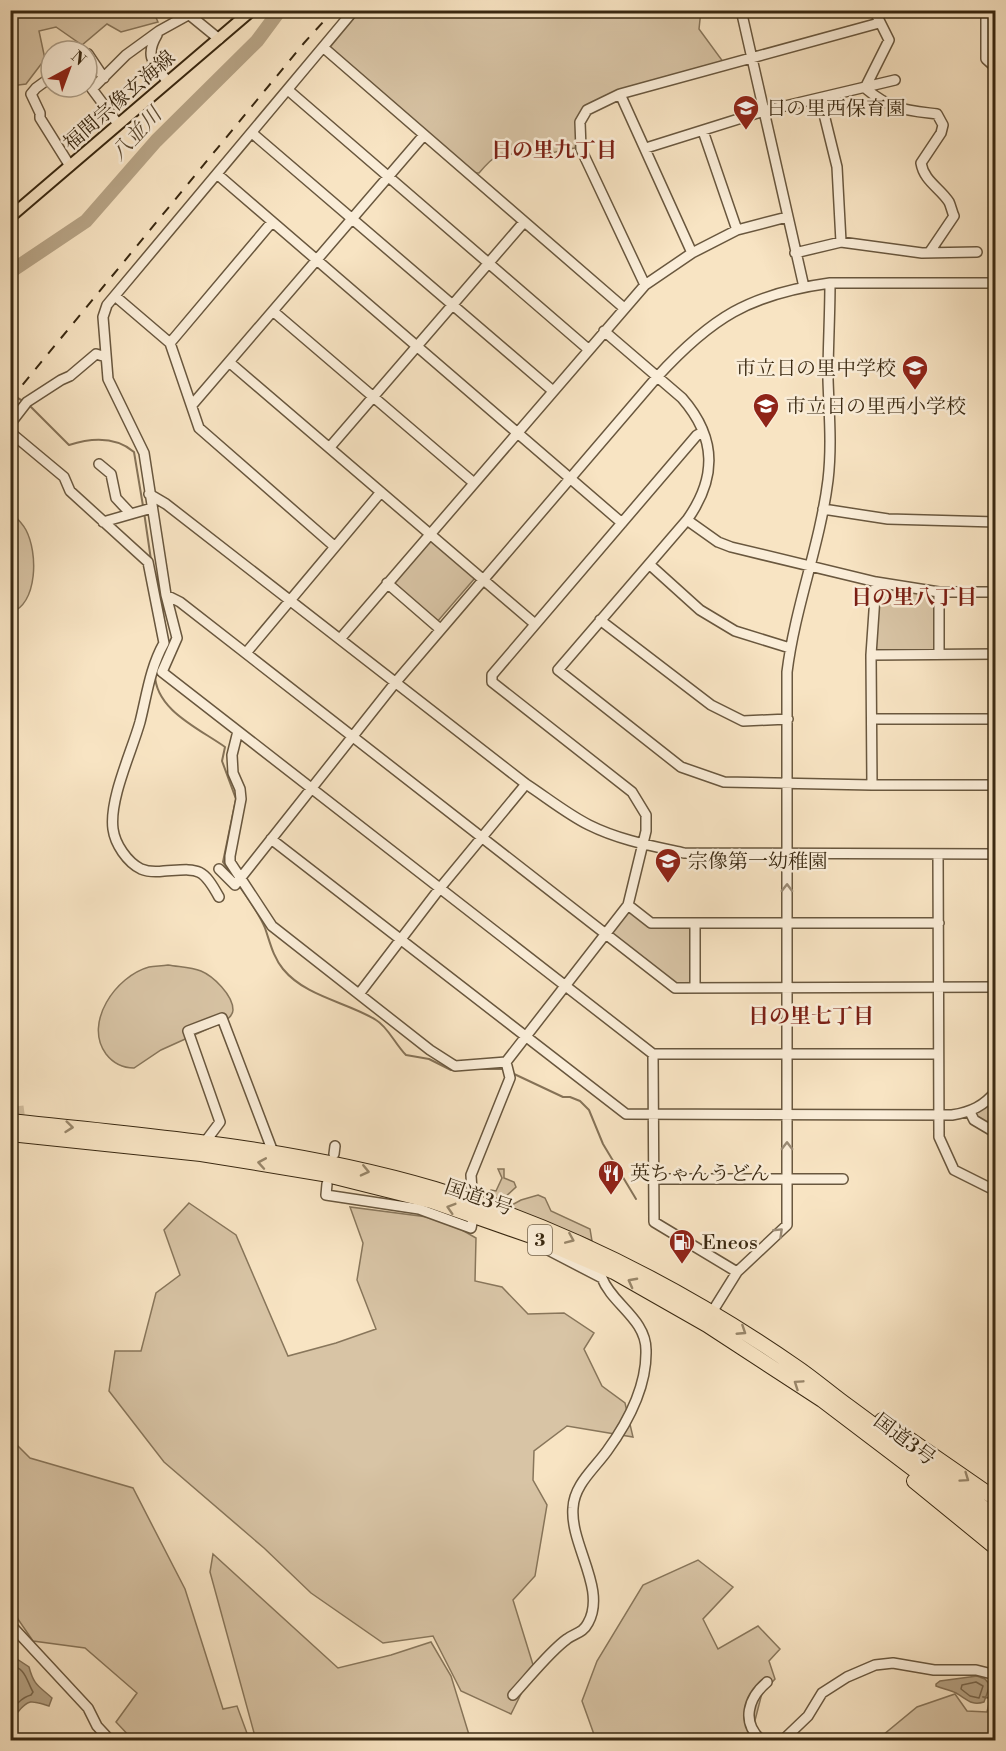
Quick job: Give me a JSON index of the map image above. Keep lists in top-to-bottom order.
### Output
{
  "streets": {
    "highway": ["国道3号", "3"],
    "main road": ["福間宗像玄海線"]
  },
  "districts": ["日の里九丁目", "日の里八丁目", "日の里七丁目"],
  "water": ["八並川"],
  "places": {
    "school or university": [
      "日の里西保育園",
      "市立日の里中学校",
      "市立日の里西小学校",
      "宗像第一幼稚園"
    ],
    "restaurant": ["英ちゃんうどん"],
    "fuel station": ["Eneos"]
  },
  "north": "top right"
}
